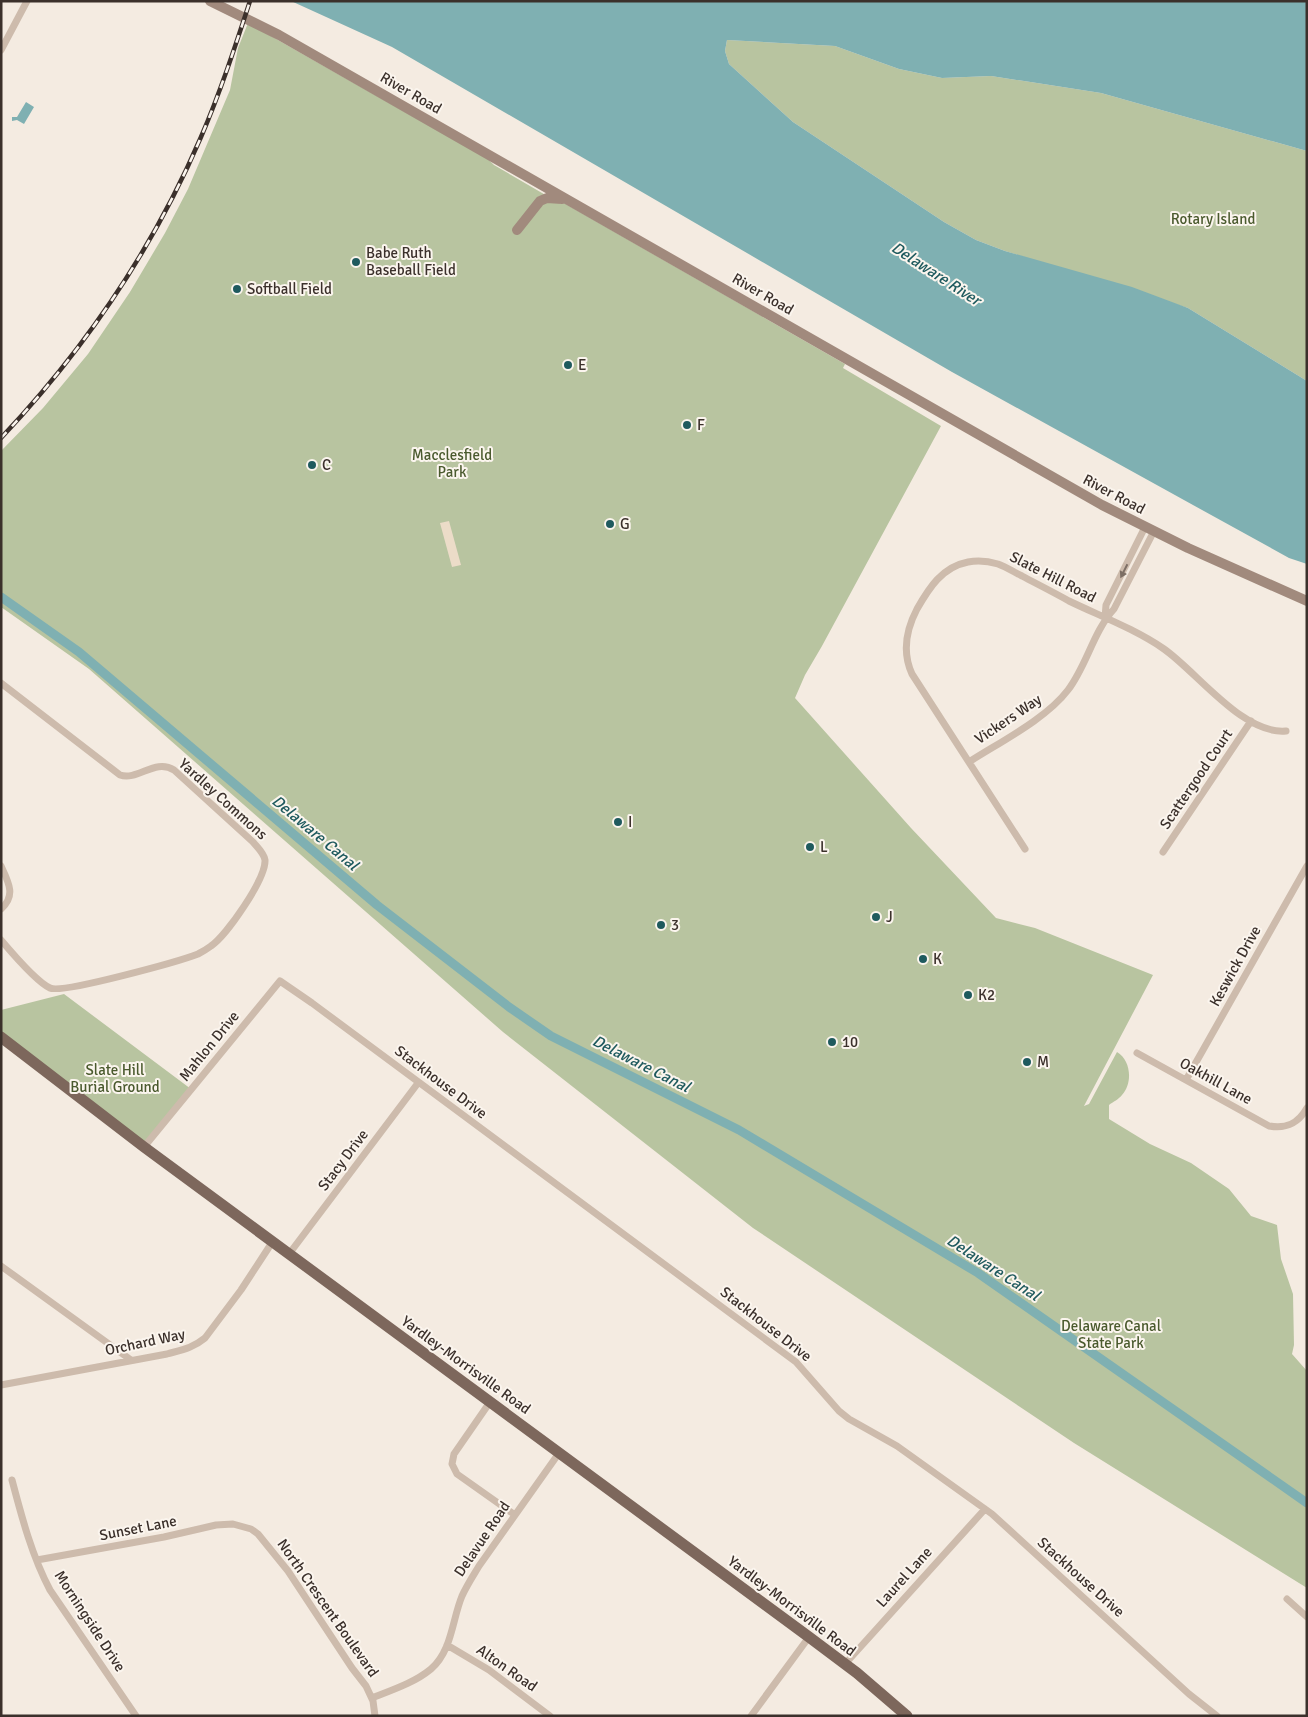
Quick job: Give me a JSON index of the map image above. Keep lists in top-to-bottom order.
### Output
{
  "streets": {
    "main road": ["River Road", "Yardley-Morrisville Road"],
    "street": [
      "Slate Hill Road",
      "Vickers Way",
      "Scattergood Court",
      "Yardley Commons",
      "Keswick Drive",
      "Mahlon Drive",
      "Oakhill Lane",
      "Stackhouse Drive",
      "Stacy Drive",
      "Orchard Way",
      "Sunset Lane",
      "Delavue Road",
      "Laurel Lane",
      "North Crescent Boulevard",
      "Morningside Drive",
      "Alton Road"
    ]
  },
  "crossings": [
    ["River Road", "Vickers Way"],
    ["Slate Hill Road", "Vickers Way"],
    ["Slate Hill Road", "Scattergood Court"],
    ["Keswick Drive", "Oakhill Lane"],
    ["Mahlon Drive", "Stackhouse Drive"],
    ["Mahlon Drive", "Yardley-Morrisville Road"],
    ["Stackhouse Drive", "Stacy Drive"],
    ["Stackhouse Drive", "Laurel Lane"],
    ["Stacy Drive", "Yardley-Morrisville Road"],
    ["Orchard Way", "Yardley-Morrisville Road"],
    ["Yardley-Morrisville Road", "Delavue Road"],
    ["Yardley-Morrisville Road", "Laurel Lane"],
    ["Sunset Lane", "North Crescent Boulevard"],
    ["Sunset Lane", "Morningside Drive"],
    ["Delavue Road", "North Crescent Boulevard"],
    ["Delavue Road", "Alton Road"]
  ],
  "water": ["Delaware River", "Delaware Canal"],
  "parks": [
    "Rotary Island",
    "Macclesfield Park",
    "Slate Hill Burial Ground",
    "Delaware Canal State Park"
  ],
  "places": [
    "Babe Ruth Baseball Field",
    "Softball Field",
    "E",
    "F",
    "C",
    "G",
    "I",
    "L",
    "J",
    "3",
    "K",
    "K2",
    "10",
    "M"
  ]
}
